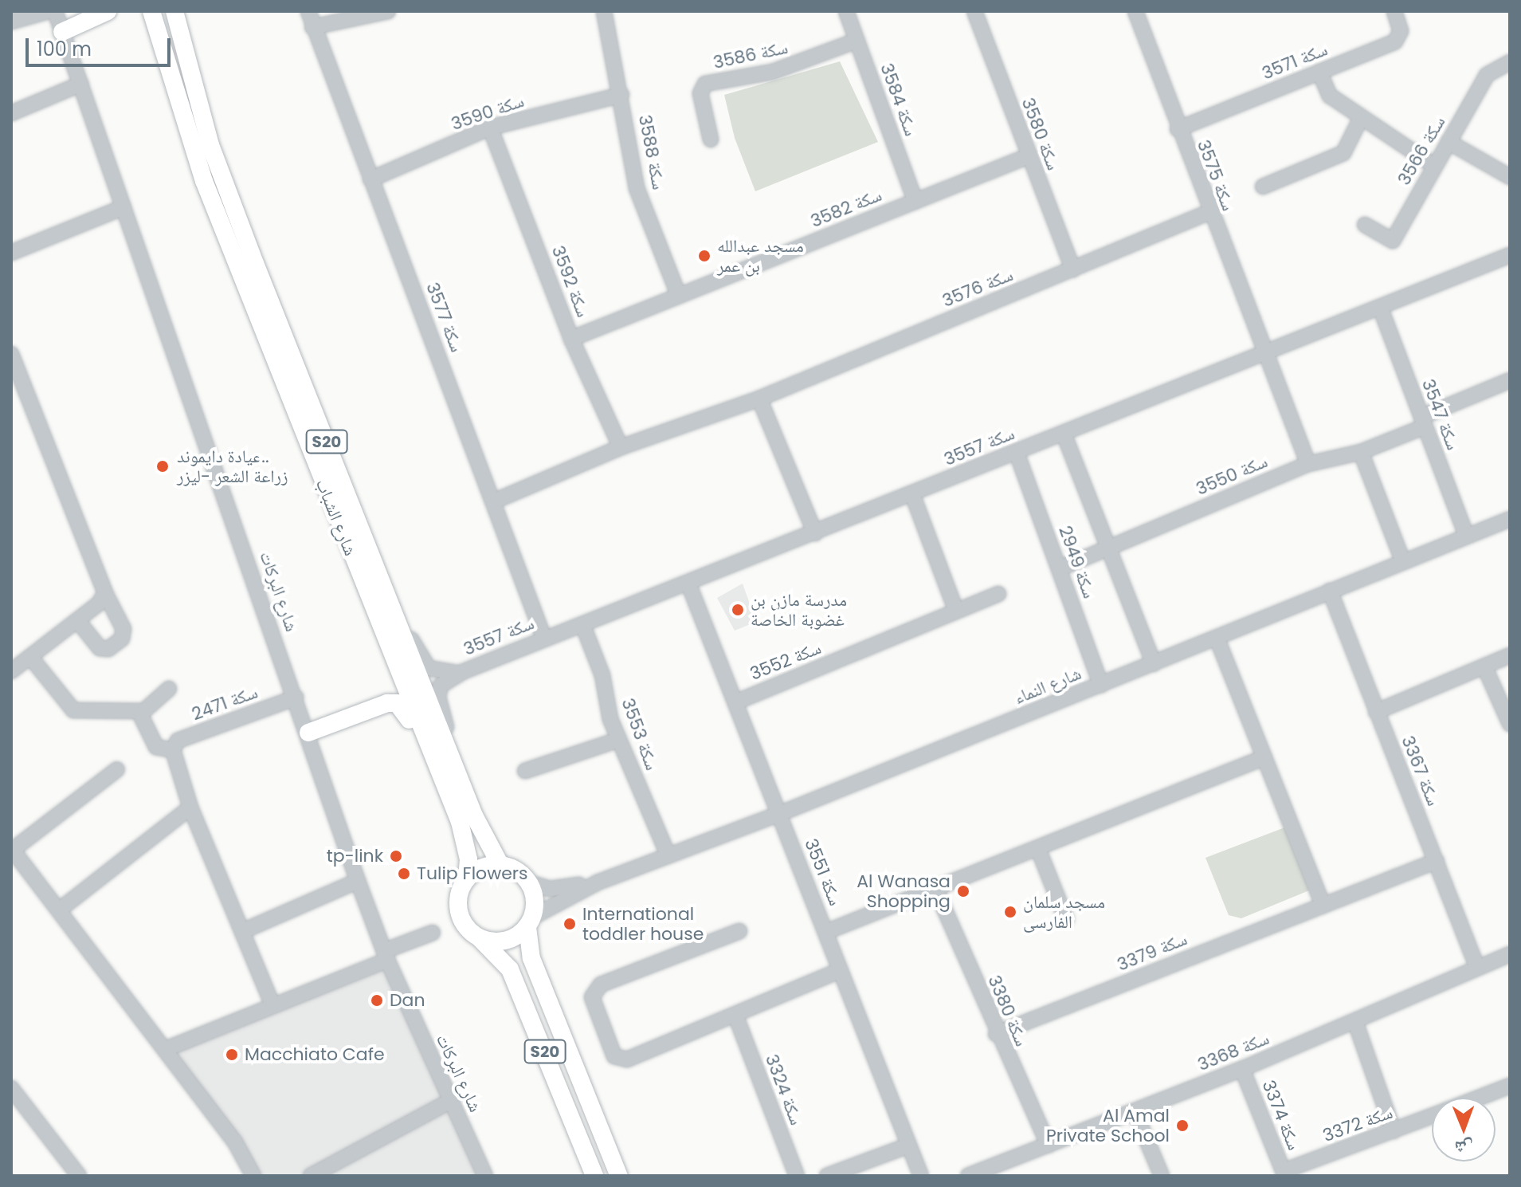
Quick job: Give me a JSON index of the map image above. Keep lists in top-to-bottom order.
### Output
{
  "streets": {
    "main road": ["S20", "شارع الشباب"],
    "street": [
      "سكة 3586",
      "سكة 3571",
      "سكة 3584",
      "سكة 3590",
      "سكة 3580",
      "سكة 3566",
      "سكة 3588",
      "سكة 3575",
      "سكة 3582",
      "سكة 3592",
      "سكة 3576",
      "سكة 3577",
      "سكة 3547",
      "سكة 3557",
      "سكة 3550",
      "سكة 2949",
      "شارع البركات",
      "سكة 3552",
      "شارع النماء",
      "سكة 2471",
      "سكة 3553",
      "سكة 3367",
      "سكة 3551",
      "سكة 3379",
      "سكة 3380",
      "سكة 3368",
      "سكة 3324",
      "سكة 3374",
      "سكة 3372"
    ]
  },
  "crossings": [
    ["سكة 3586", "سكة 3584"],
    ["سكة 3571", "سكة 3575"],
    ["سكة 3584", "سكة 3582"],
    ["سكة 3590", "سكة 3588"],
    ["سكة 3590", "سكة 3592"],
    ["سكة 3590", "سكة 3577"],
    ["سكة 3580", "سكة 3582"],
    ["سكة 3580", "سكة 3576"],
    ["سكة 3588", "سكة 3582"],
    ["سكة 3575", "سكة 3576"],
    ["سكة 3575", "سكة 3557"],
    ["سكة 3582", "سكة 3592"],
    ["سكة 3592", "سكة 3576"],
    ["سكة 3576", "سكة 3577"],
    ["سكة 3577", "سكة 3557"],
    ["سكة 3547", "سكة 3557"],
    ["سكة 3547", "سكة 3550"],
    ["سكة 3547", "شارع النماء"],
    ["S20", "شارع الشباب"],
    ["S20", "شارع النماء"],
    ["سكة 3557", "سكة 2949"],
    ["سكة 3557", "سكة 3553"],
    ["سكة 3557", "سكة 3551"],
    ["سكة 3550", "سكة 2949"],
    ["شارع الشباب", "شارع النماء"],
    ["سكة 2949", "شارع النماء"],
    ["شارع البركات", "سكة 2471"],
    ["سكة 3552", "سكة 3551"],
    ["شارع النماء", "سكة 3553"],
    ["شارع النماء", "سكة 3367"],
    ["شارع النماء", "سكة 3551"],
    ["سكة 3367", "سكة 3379"],
    ["سكة 3367", "سكة 3368"],
    ["سكة 3379", "سكة 3380"],
    ["سكة 3380", "سكة 3368"],
    ["سكة 3368", "سكة 3374"],
    ["سكة 3374", "سكة 3372"]
  ],
  "places": [
    "مسجد عبدالله بن عمر",
    "عيادة دايموند.. زراعة الشعر -ليزر",
    "مدرسة مازن بن غضوبة الخاصة",
    "tp-link",
    "Tulip Flowers",
    "Al Wanasa Shopping",
    "مسجد سلمان الفارسى",
    "International toddler house",
    "Dan",
    "Macchiato Cafe",
    "Al Amal Private School"
  ],
  "scale_bar": "100 m",
  "north": "bottom"
}
